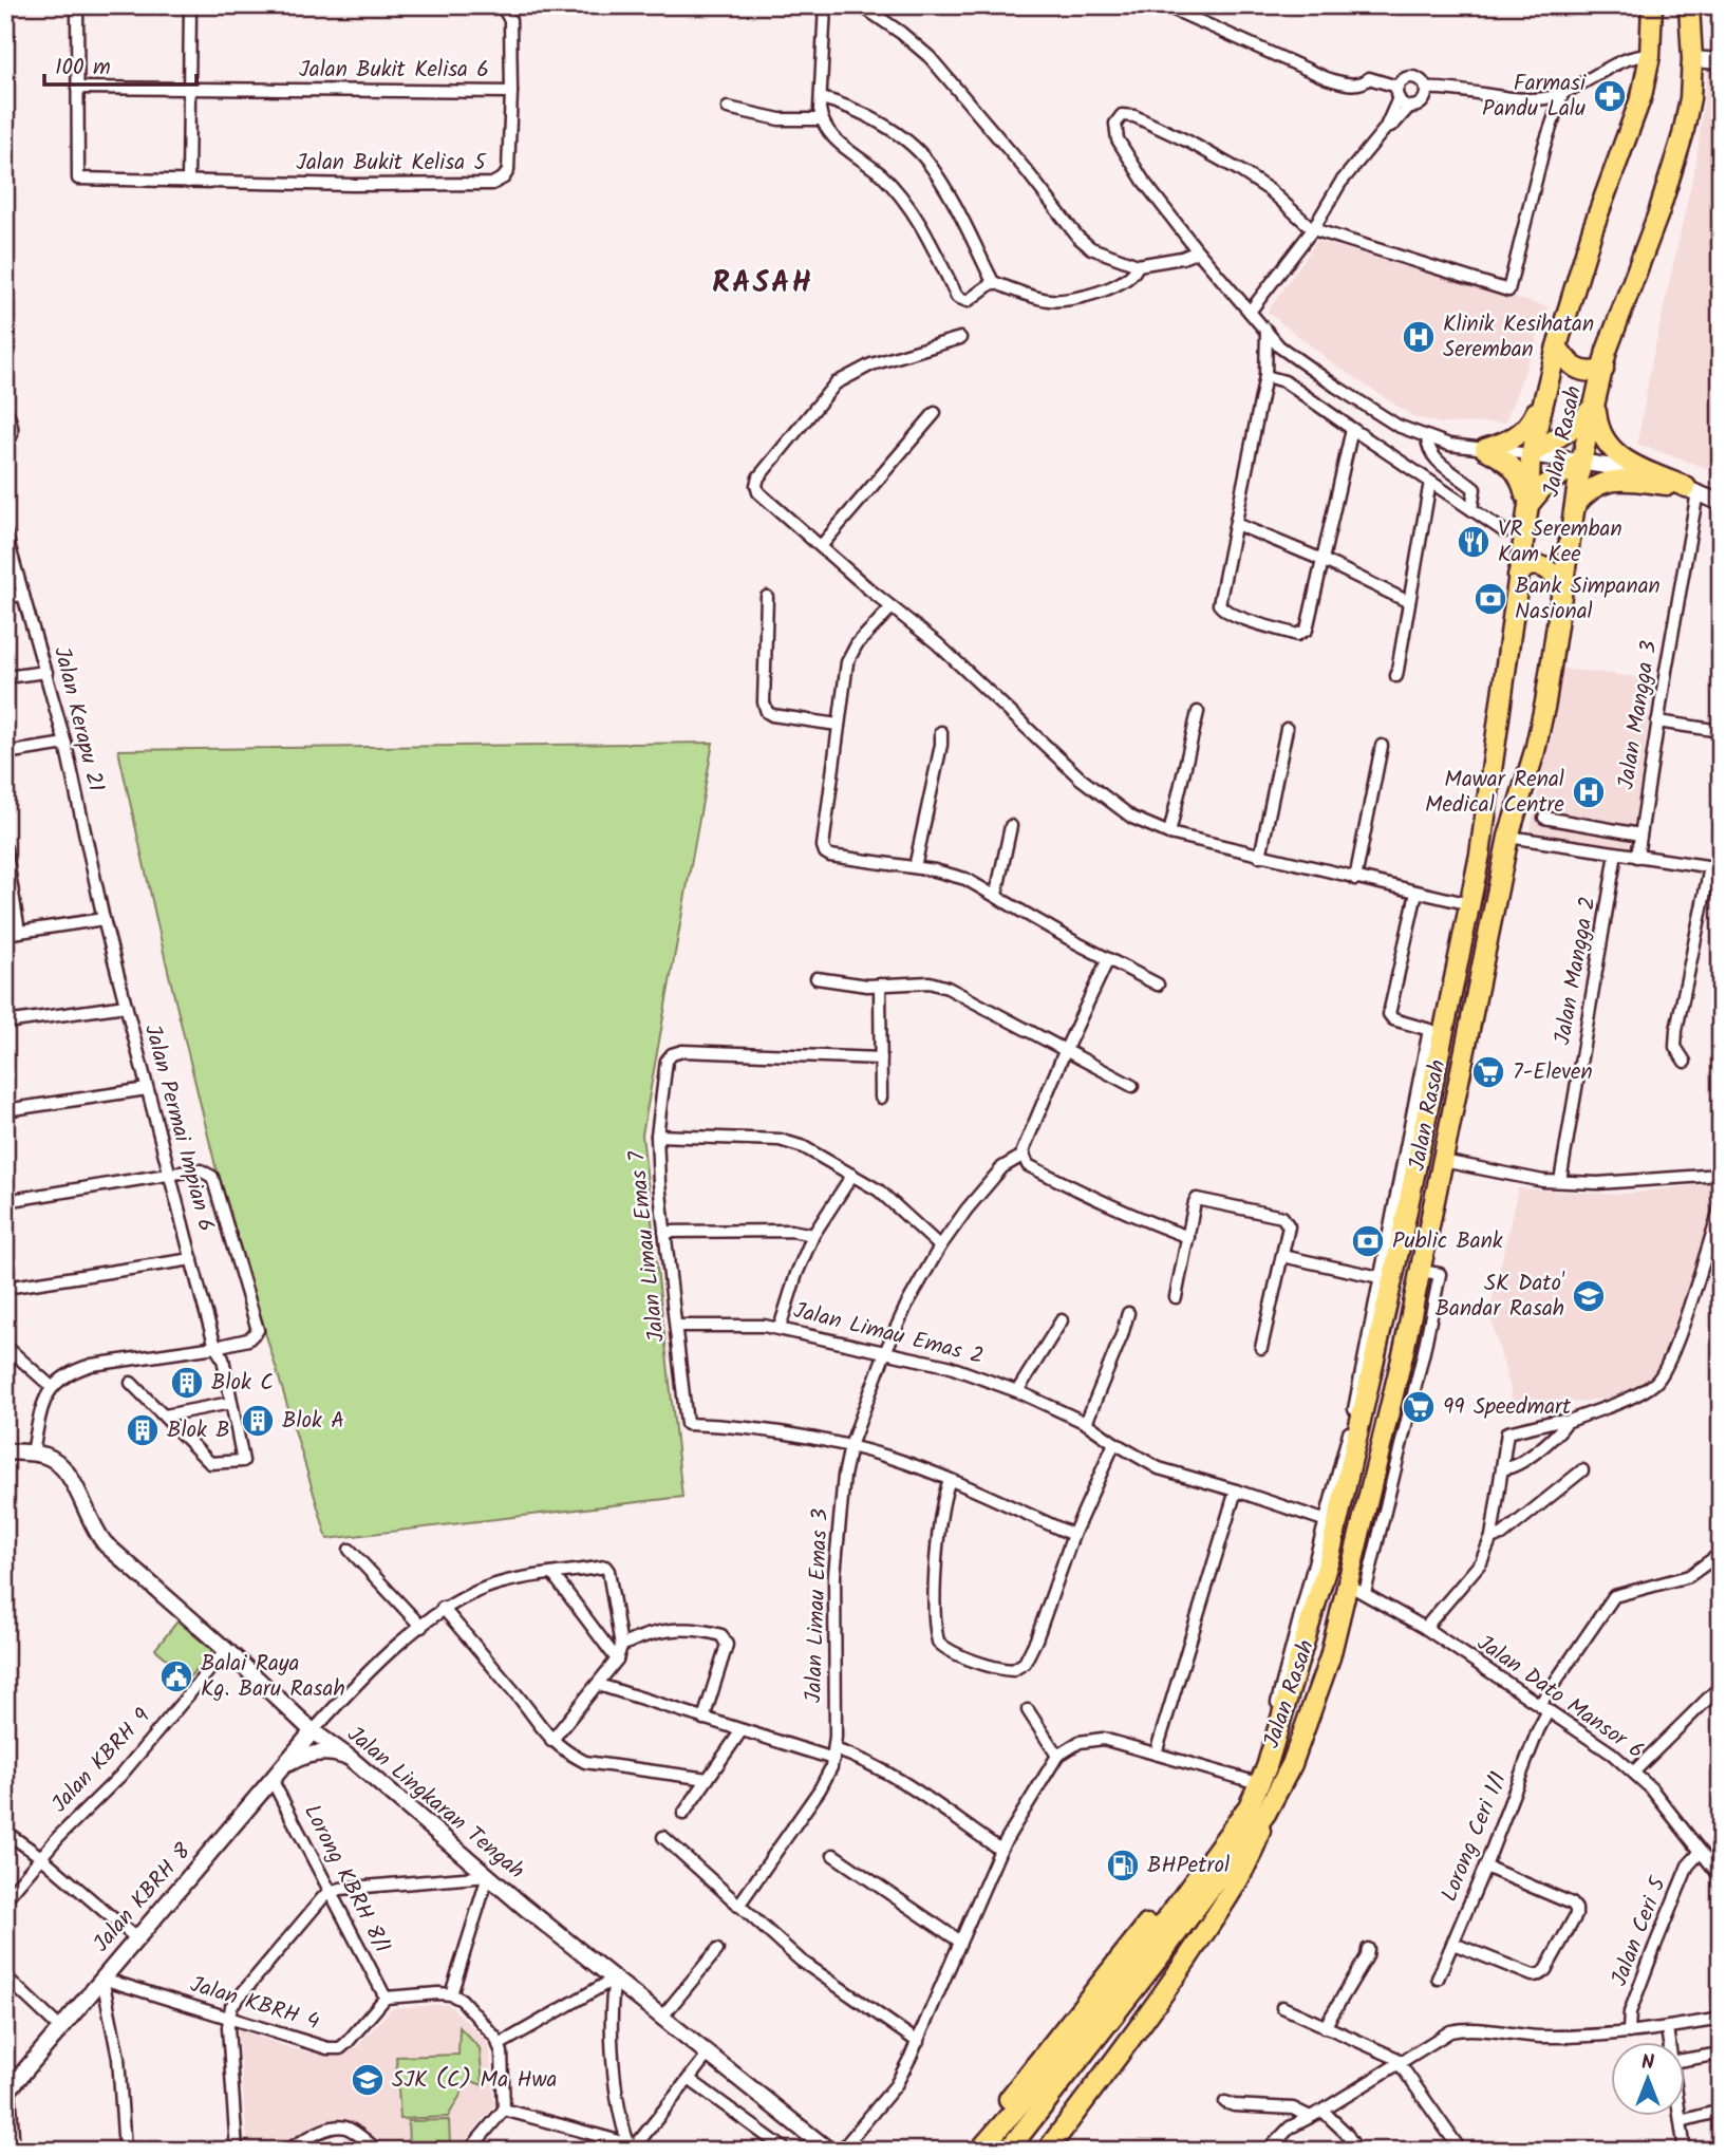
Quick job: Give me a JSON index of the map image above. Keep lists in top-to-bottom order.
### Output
{
  "streets": {
    "highway": ["Jalan Rasah"],
    "street": [
      "Jalan Bukit Kelisa 6",
      "Jalan Bukit Kelisa 5",
      "Jalan Mangga 3",
      "Jalan Kerapu 21",
      "Jalan Mangga 2",
      "Jalan Permai Impian 6",
      "Jalan Limau Emas 7",
      "Jalan Limau Emas 2",
      "Jalan Limau Emas 3",
      "Jalan Dato Mansor 6",
      "Jalan KBRH 9",
      "Jalan Lingkaran Tengah",
      "Lorong Ceri 1/1",
      "Lorong KBRH 8/1",
      "Jalan KBRH 8",
      "Jalan Ceri 5",
      "Jalan KBRH 4"
    ]
  },
  "crossings": [
    ["Jalan Bukit Kelisa 6", "Jalan Bukit Kelisa 5"],
    ["Jalan Rasah", "Jalan Dato Mansor 6"],
    ["Jalan Kerapu 21", "Jalan Permai Impian 6"],
    ["Jalan Limau Emas 7", "Jalan Limau Emas 2"],
    ["Jalan Limau Emas 7", "Jalan Limau Emas 3"],
    ["Jalan Limau Emas 2", "Jalan Limau Emas 3"],
    ["Jalan Dato Mansor 6", "Lorong Ceri 1/1"],
    ["Jalan Dato Mansor 6", "Jalan Ceri 5"],
    ["Jalan KBRH 9", "Jalan Lingkaran Tengah"],
    ["Jalan Lingkaran Tengah", "Jalan KBRH 8"],
    ["Lorong KBRH 8/1", "Jalan KBRH 8"],
    ["Lorong KBRH 8/1", "Jalan KBRH 4"],
    ["Jalan KBRH 8", "Jalan KBRH 4"]
  ],
  "districts": ["RASAH"],
  "places": {
    "pharmacy": ["Farmasi Pandu Lalu"],
    "hospital": ["Klinik Kesihatan Seremban", "Mawar Renal Medical Centre"],
    "restaurant": ["VR Seremban Kam Kee"],
    "bank": ["Bank Simpanan Nasional", "Public Bank"],
    "supermarket": ["7-Eleven", "99 Speedmart"],
    "school or university": ["SK Dato' Bandar Rasah", "SJK (C) Ma Hwa"],
    "building": ["Blok C", "Blok A", "Blok B"],
    "public building": ["Balai Raya Kg. Baru Rasah"],
    "fuel station": ["BHPetrol"]
  },
  "scale_bar": "100 m",
  "north": "top"
}
